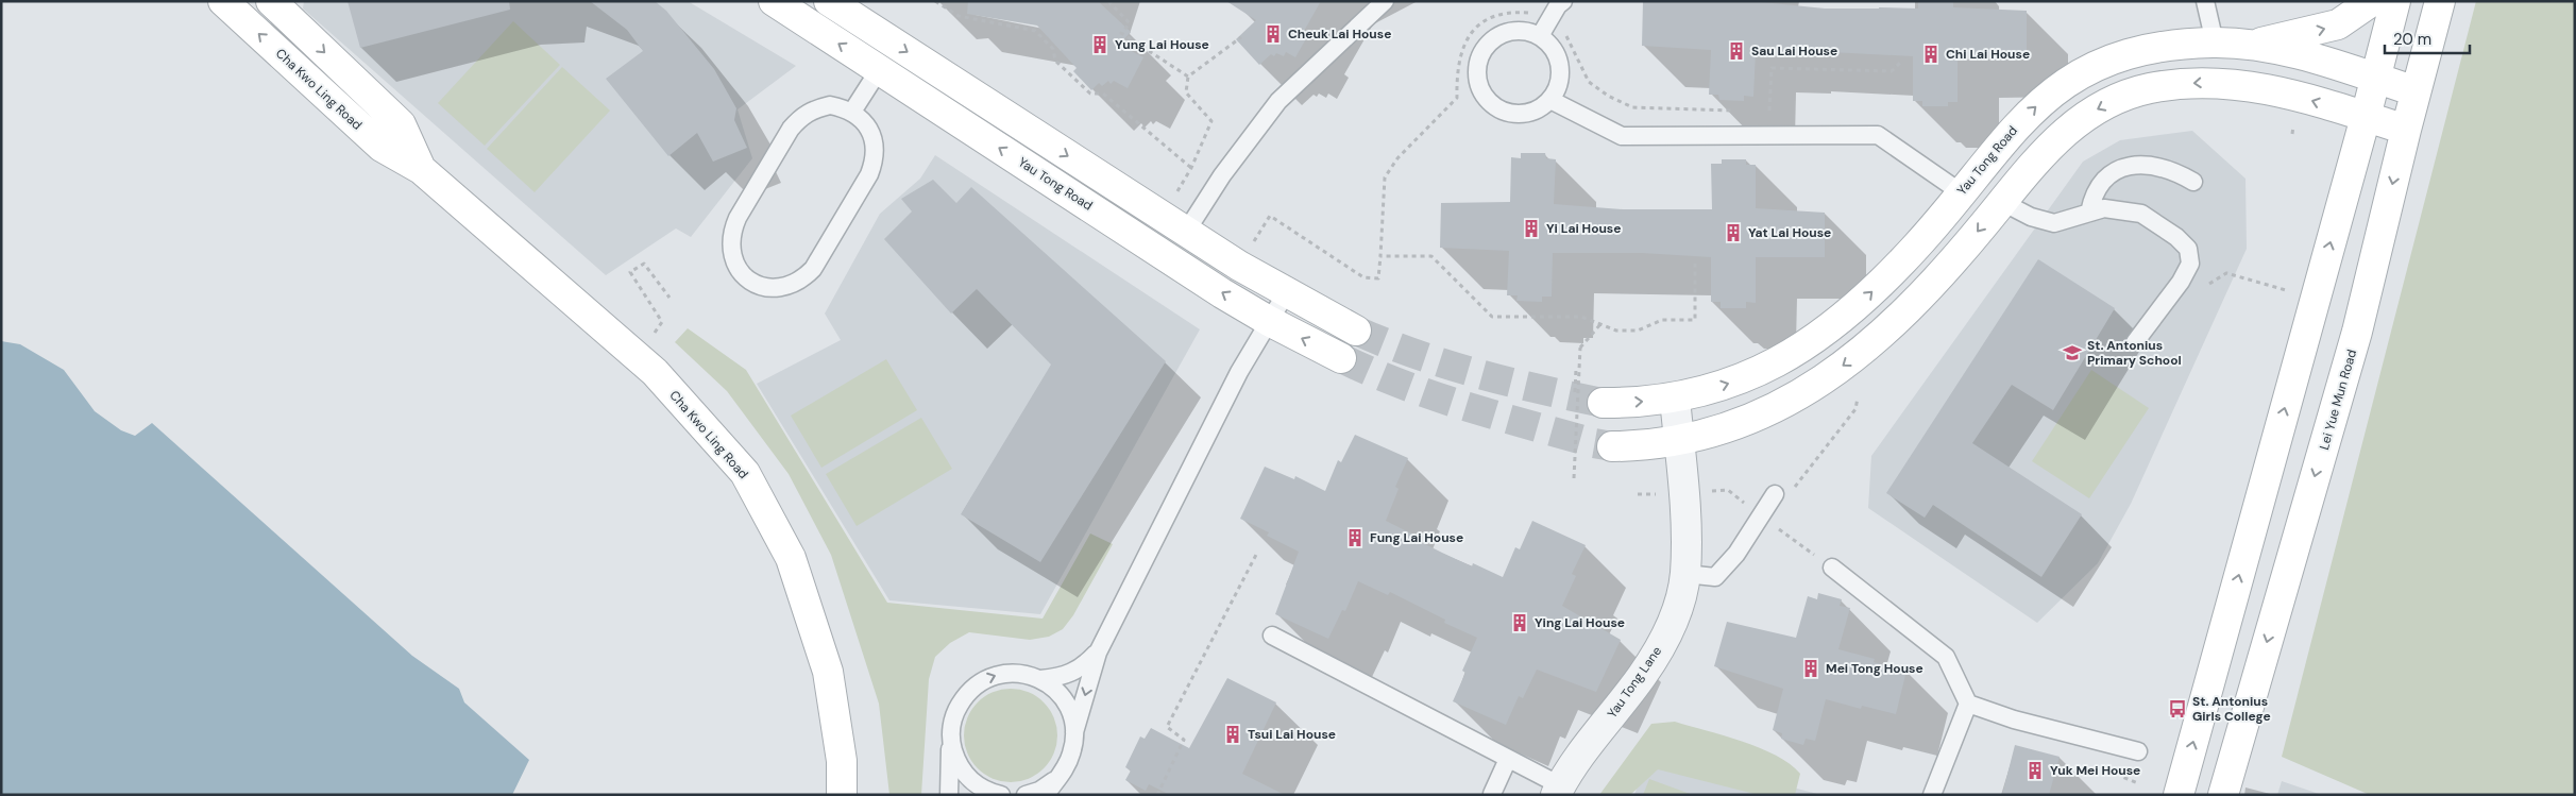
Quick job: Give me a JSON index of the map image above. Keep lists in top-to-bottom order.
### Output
{
  "streets": {
    "street": [
      "Cha Kwo Ling Road",
      "Yau Tong Road",
      "Lei Yue Mun Road",
      "Yau Tong Lane"
    ]
  },
  "crossings": [
    ["Yau Tong Road", "Lei Yue Mun Road"],
    ["Yau Tong Road", "Yau Tong Lane"]
  ],
  "places": {
    "building": [
      "Cheuk Lai House",
      "Yung Lai House",
      "Sau Lai House",
      "Chi Lai House",
      "Yi Lai House",
      "Yat Lai House",
      "Fung Lai House",
      "Ying Lai House",
      "Mei Tong House",
      "Tsui Lai House",
      "Yuk Mei House"
    ],
    "school or university": ["St. Antonius Primary School"],
    "bus stop": ["St. Antonius Girls College"]
  },
  "scale_bar": "20 m"
}
